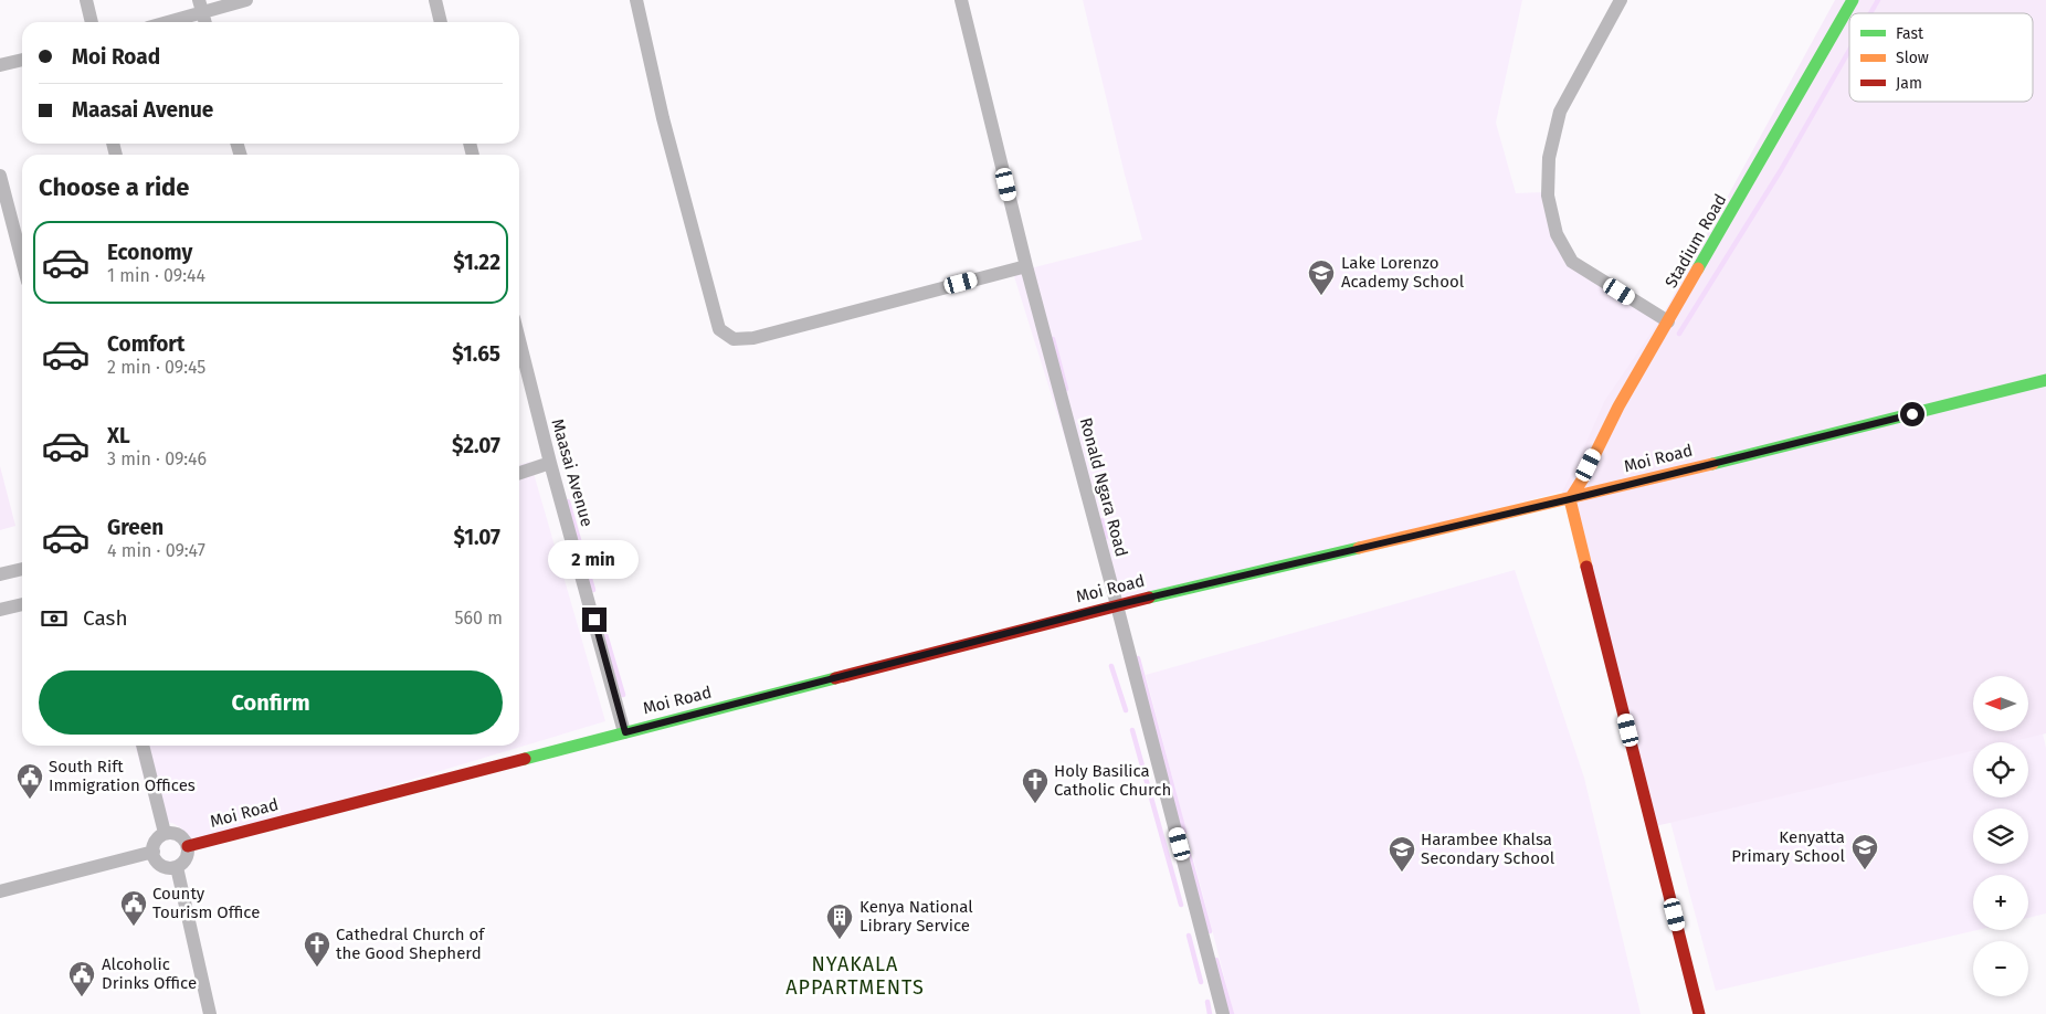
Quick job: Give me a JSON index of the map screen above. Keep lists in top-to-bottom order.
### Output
{
  "streets": {
    "street": [
      "Stadium Road",
      "Moi Road",
      "Maasai Avenue",
      "Ronald Ngara Road"
    ]
  },
  "crossings": [
    ["Stadium Road", "Moi Road"],
    ["Moi Road", "Maasai Avenue"],
    ["Moi Road", "Ronald Ngara Road"]
  ],
  "districts": ["NYAKALA APPARTMENTS"],
  "places": {
    "school or university": ["Lake Lorenzo Academy School", "Kenyatta Primary School", "Harambee Khalsa Secondary School"],
    "public building": ["South Rift Immigration Offices", "County Tourism Office", "Alcoholic Drinks Office"],
    "church": ["Holy Basilica Catholic Church", "Cathedral Church of the Good Shepherd"],
    "building": ["Kenya National Library Service"]
  },
  "legend": ["Fast", "Slow", "Jam"],
  "north": "left",
  "page": {
    "banner": ["Moi Road", "Maasai Avenue"],
    "heading": "Choose a ride",
    "list": [
      {
        "name": "Economy",
        "note": "1 min · 09:44",
        "value": "$1.22"
      },
      {
        "name": "Comfort",
        "note": "2 min · 09:45",
        "value": "$1.65"
      },
      {
        "name": "XL",
        "note": "3 min · 09:46",
        "value": "$2.07"
      },
      {
        "name": "Green",
        "note": "4 min · 09:47",
        "value": "$1.07"
      }
    ],
    "bubble": "2 min",
    "pay": ["Cash", "560 m"],
    "buttons": "Confirm",
    "map_buttons": ["+", "−"]
  }
}
